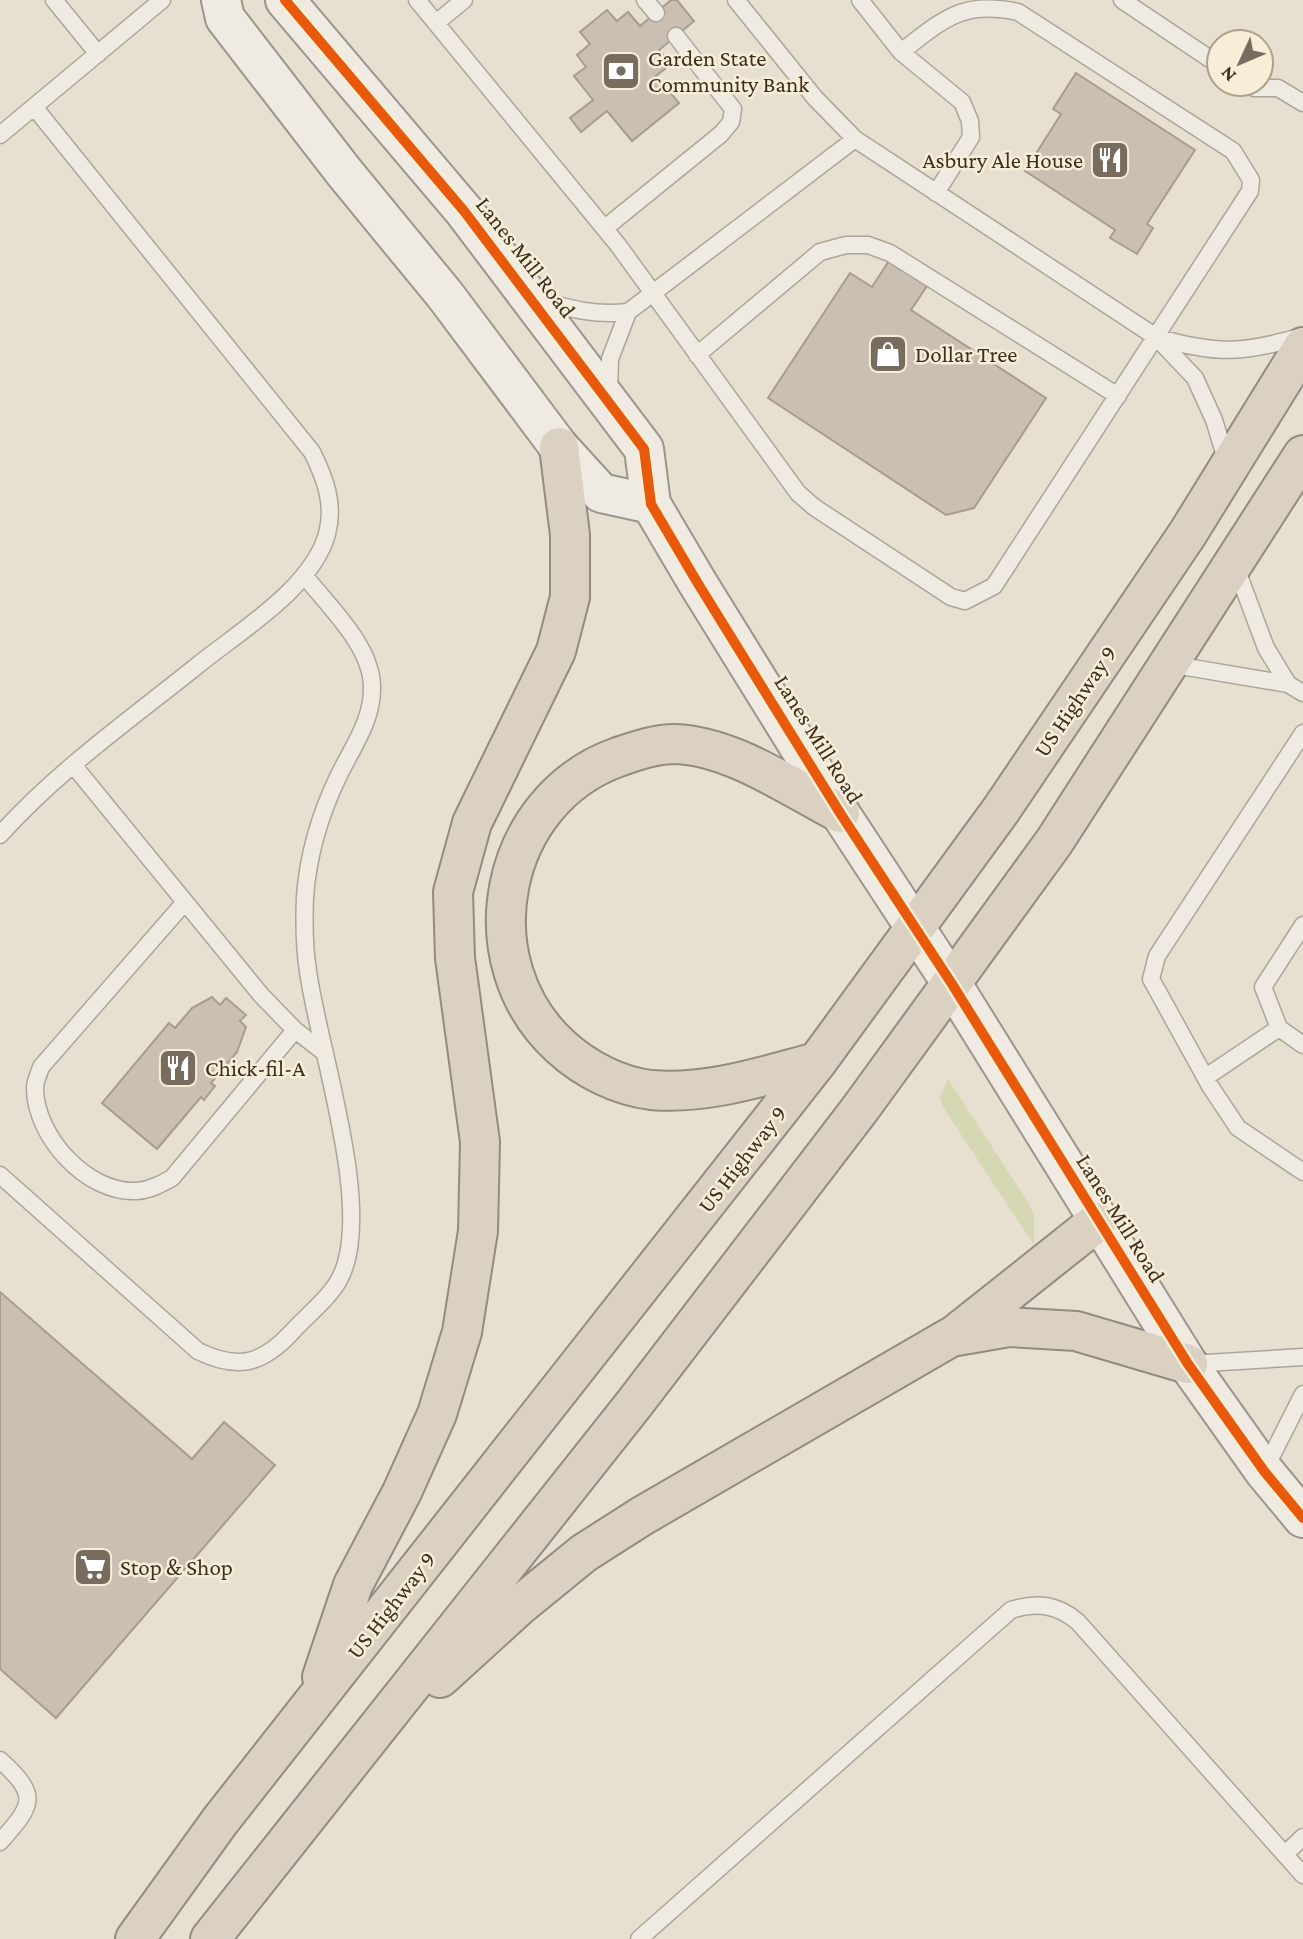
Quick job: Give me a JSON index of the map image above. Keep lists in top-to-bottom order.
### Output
{
  "streets": {
    "highway": ["US Highway 9"],
    "street": ["Lanes Mill Road"]
  },
  "crossings": [
    ["Lanes Mill Road", "US Highway 9"]
  ],
  "places": {
    "bank": ["Garden State Community Bank"],
    "restaurant": ["Asbury Ale House", "Chick-fil-A"],
    "shop": ["Dollar Tree"],
    "supermarket": ["Stop & Shop"]
  },
  "north": "bottom left"
}
